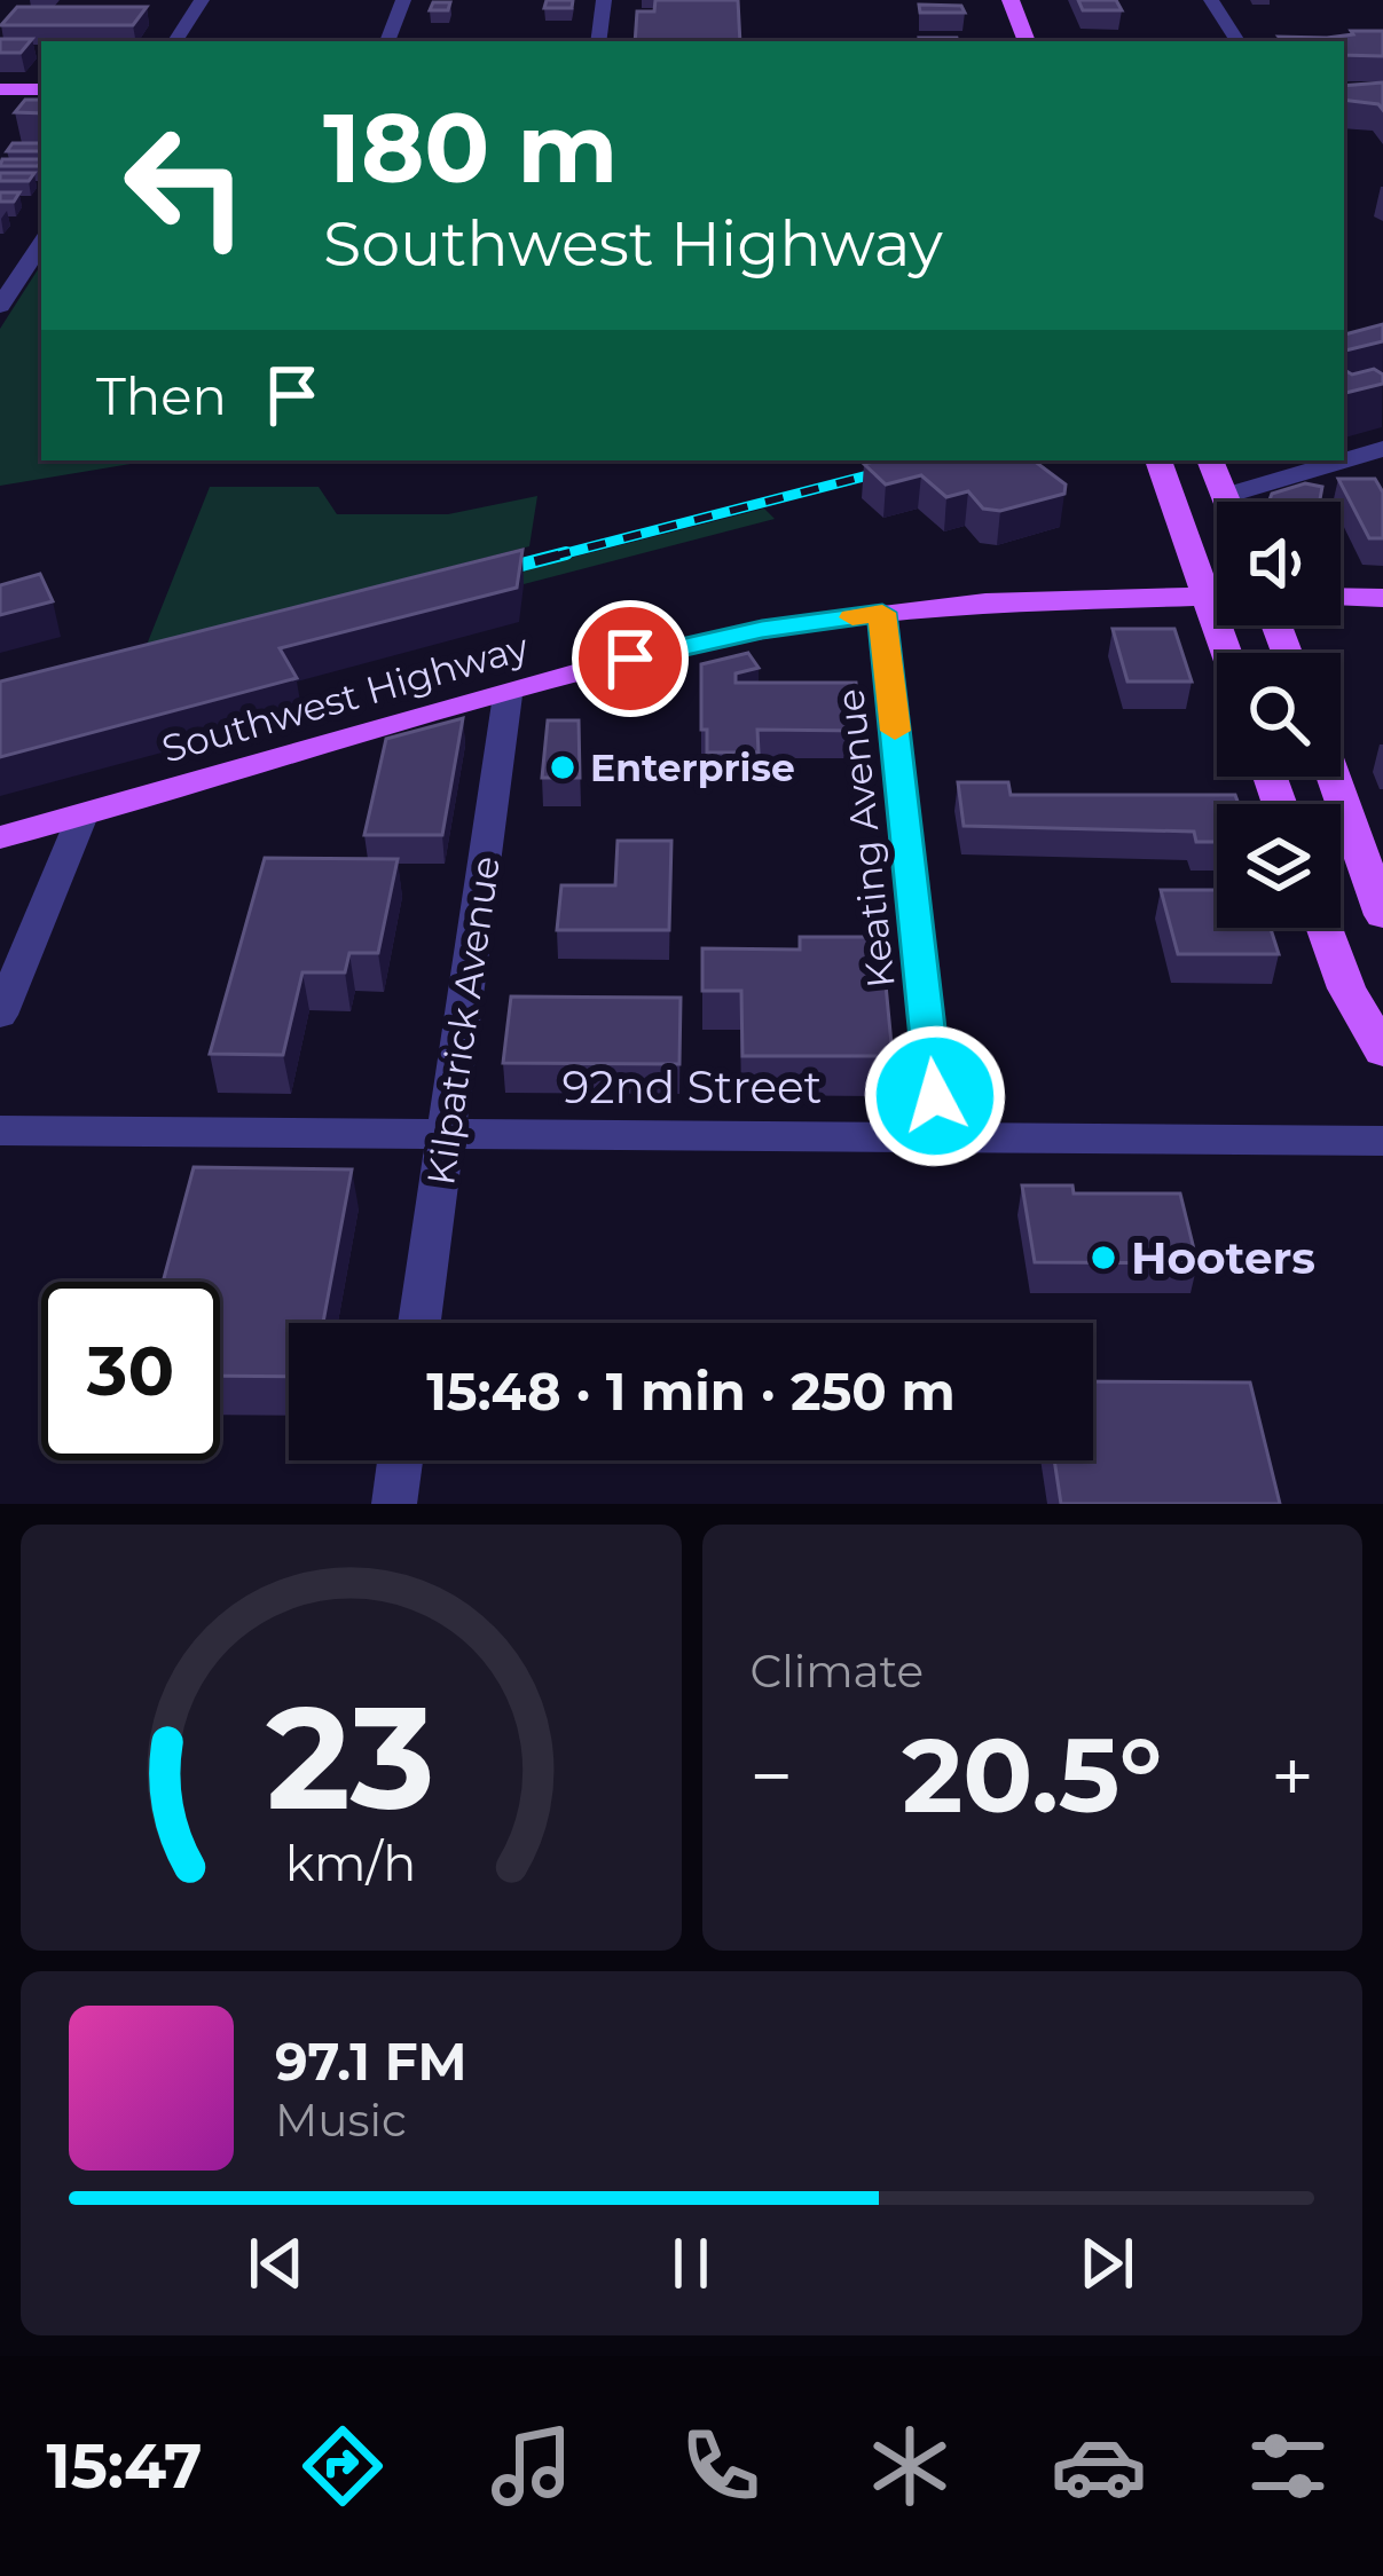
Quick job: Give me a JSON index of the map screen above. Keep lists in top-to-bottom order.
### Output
{
  "streets": {
    "main road": ["Southwest Highway"],
    "street": ["Keating Avenue", "Kilpatrick Avenue", "92nd Street"]
  },
  "crossings": [
    ["Southwest Highway", "Keating Avenue"],
    ["Southwest Highway", "Kilpatrick Avenue"],
    ["Keating Avenue", "92nd Street"],
    ["Kilpatrick Avenue", "92nd Street"]
  ],
  "places": ["Enterprise", "Hooters"],
  "page": {
    "turn": ["180 m", "Southwest Highway"],
    "then": "Then",
    "limit": "30",
    "trip": "15:48 · 1 min · 250 m",
    "tile": "Climate",
    "heat": ["−", "20.5°", "+"],
    "song": ["97.1 FM", "Music"],
    "tabs": "15:47",
    "gauge": ["23", "km/h"]
  }
}
